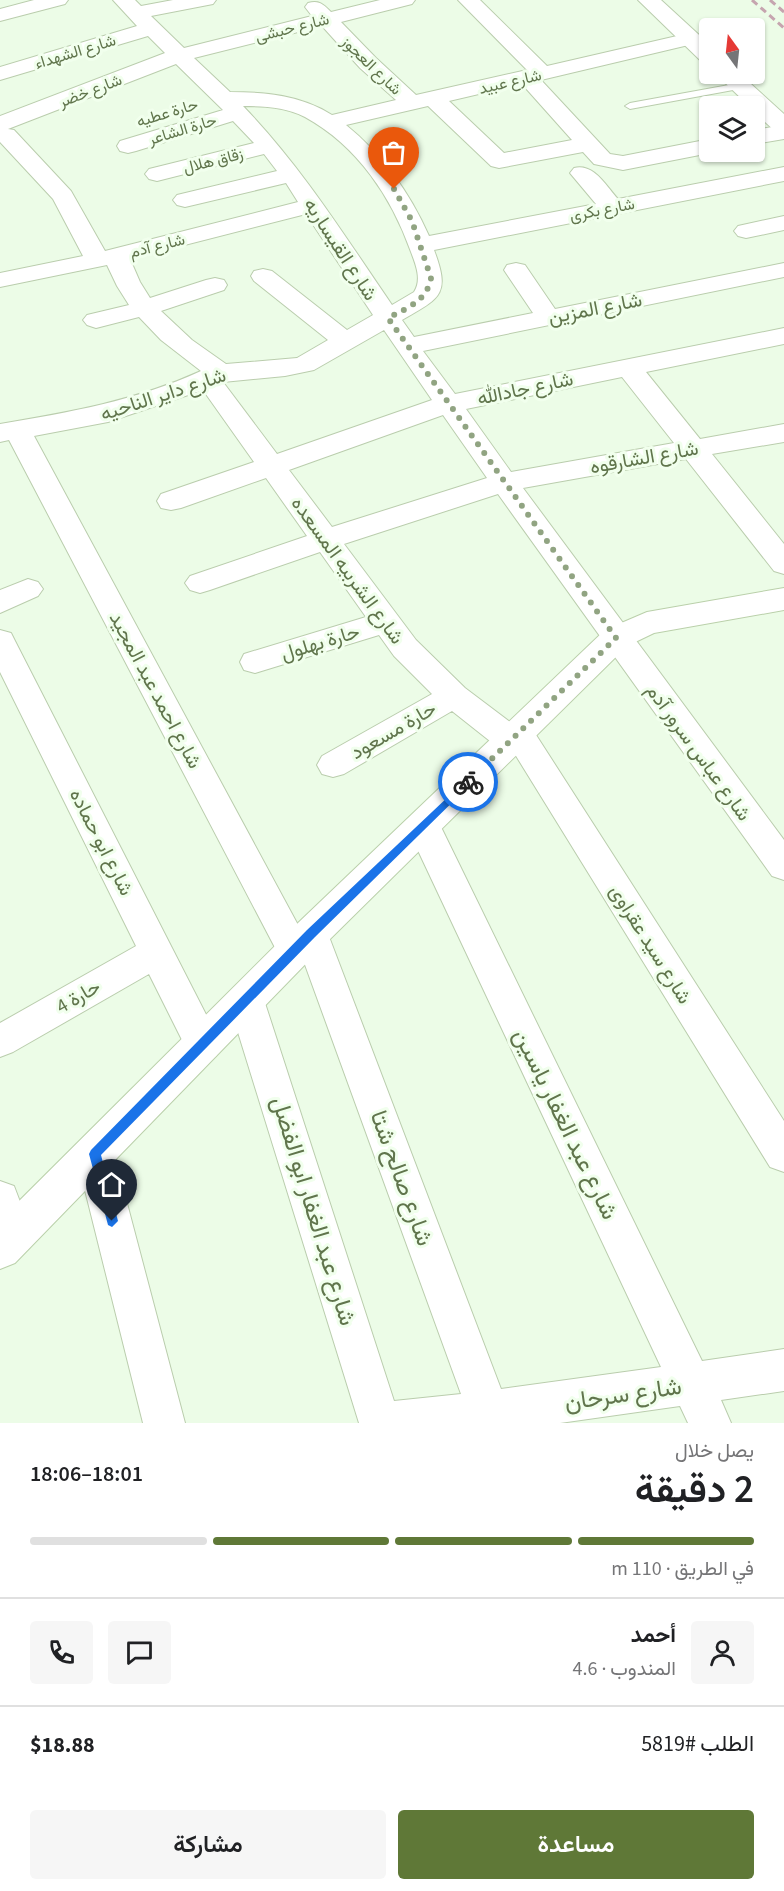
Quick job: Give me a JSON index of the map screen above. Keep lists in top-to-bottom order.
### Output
{
  "streets": {
    "street": [
      "شارع حبشى",
      "شارع الشهداء",
      "شارع العجوز",
      "شارع عبيد",
      "شارع خضر",
      "حارة الشاعر",
      "زقاق هلال",
      "شارع بكرى",
      "شارع آدم",
      "شارع القيساريه",
      "شارع المزين",
      "شارع جادالله",
      "شارع داير الناحيه",
      "شارع الشارقوه",
      "شارع الشربيه المسعده",
      "حارة بهلول",
      "شارع احمد عبد المجيد",
      "حارة مسعود",
      "شارع عباس سرور آدم",
      "شارع ابو حماده",
      "شارع سيد عقراوى",
      "حارة 4",
      "شارع عبد الغفار ياسين",
      "شارع صالح شتا",
      "شارع عبد الغفار ابو الفضل",
      "شارع سرحان"
    ]
  },
  "crossings": [
    ["شارع حبشى", "شارع العجوز"],
    ["شارع حبشى", "شارع خضر"],
    ["شارع حبشى", "شارع القيساريه"],
    ["شارع الشهداء", "شارع القيساريه"],
    ["شارع العجوز", "شارع عبيد"],
    ["شارع عبيد", "حارة الشاعر"],
    ["شارع خضر", "شارع القيساريه"],
    ["شارع خضر", "شارع الشربيه المسعده"],
    ["حارة الشاعر", "شارع بكرى"],
    ["حارة الشاعر", "شارع القيساريه"],
    ["حارة الشاعر", "شارع داير الناحيه"],
    ["زقاق هلال", "شارع القيساريه"],
    ["شارع بكرى", "شارع داير الناحيه"],
    ["شارع آدم", "شارع القيساريه"],
    ["شارع آدم", "شارع الشربيه المسعده"],
    ["شارع القيساريه", "شارع المزين"],
    ["شارع القيساريه", "شارع جادالله"],
    ["شارع القيساريه", "شارع داير الناحيه"],
    ["شارع القيساريه", "شارع الشارقوه"],
    ["شارع القيساريه", "شارع عباس سرور آدم"],
    ["شارع جادالله", "شارع الشربيه المسعده"],
    ["شارع داير الناحيه", "شارع الشربيه المسعده"],
    ["شارع داير الناحيه", "شارع احمد عبد المجيد"],
    ["شارع الشارقوه", "شارع الشربيه المسعده"],
    ["شارع الشربيه المسعده", "حارة بهلول"],
    ["شارع الشربيه المسعده", "حارة مسعود"],
    ["شارع الشربيه المسعده", "شارع سيد عقراوى"],
    ["شارع احمد عبد المجيد", "شارع صالح شتا"],
    ["شارع ابو حماده", "حارة 4"],
    ["شارع عبد الغفار ياسين", "شارع سرحان"],
    ["شارع صالح شتا", "شارع سرحان"]
  ],
  "north": "top",
  "page": {
    "heading": ["2 دقيقة", "يصل خلال", "18:01–18:06"],
    "panel": [
      "أحمد",
      "المندوب · 4.6",
      "الطلب #5819",
      "$18.88"
    ],
    "bar": "في الطريق · 110 m",
    "buttons": ["مساعدة", "مشاركة"]
  }
}
